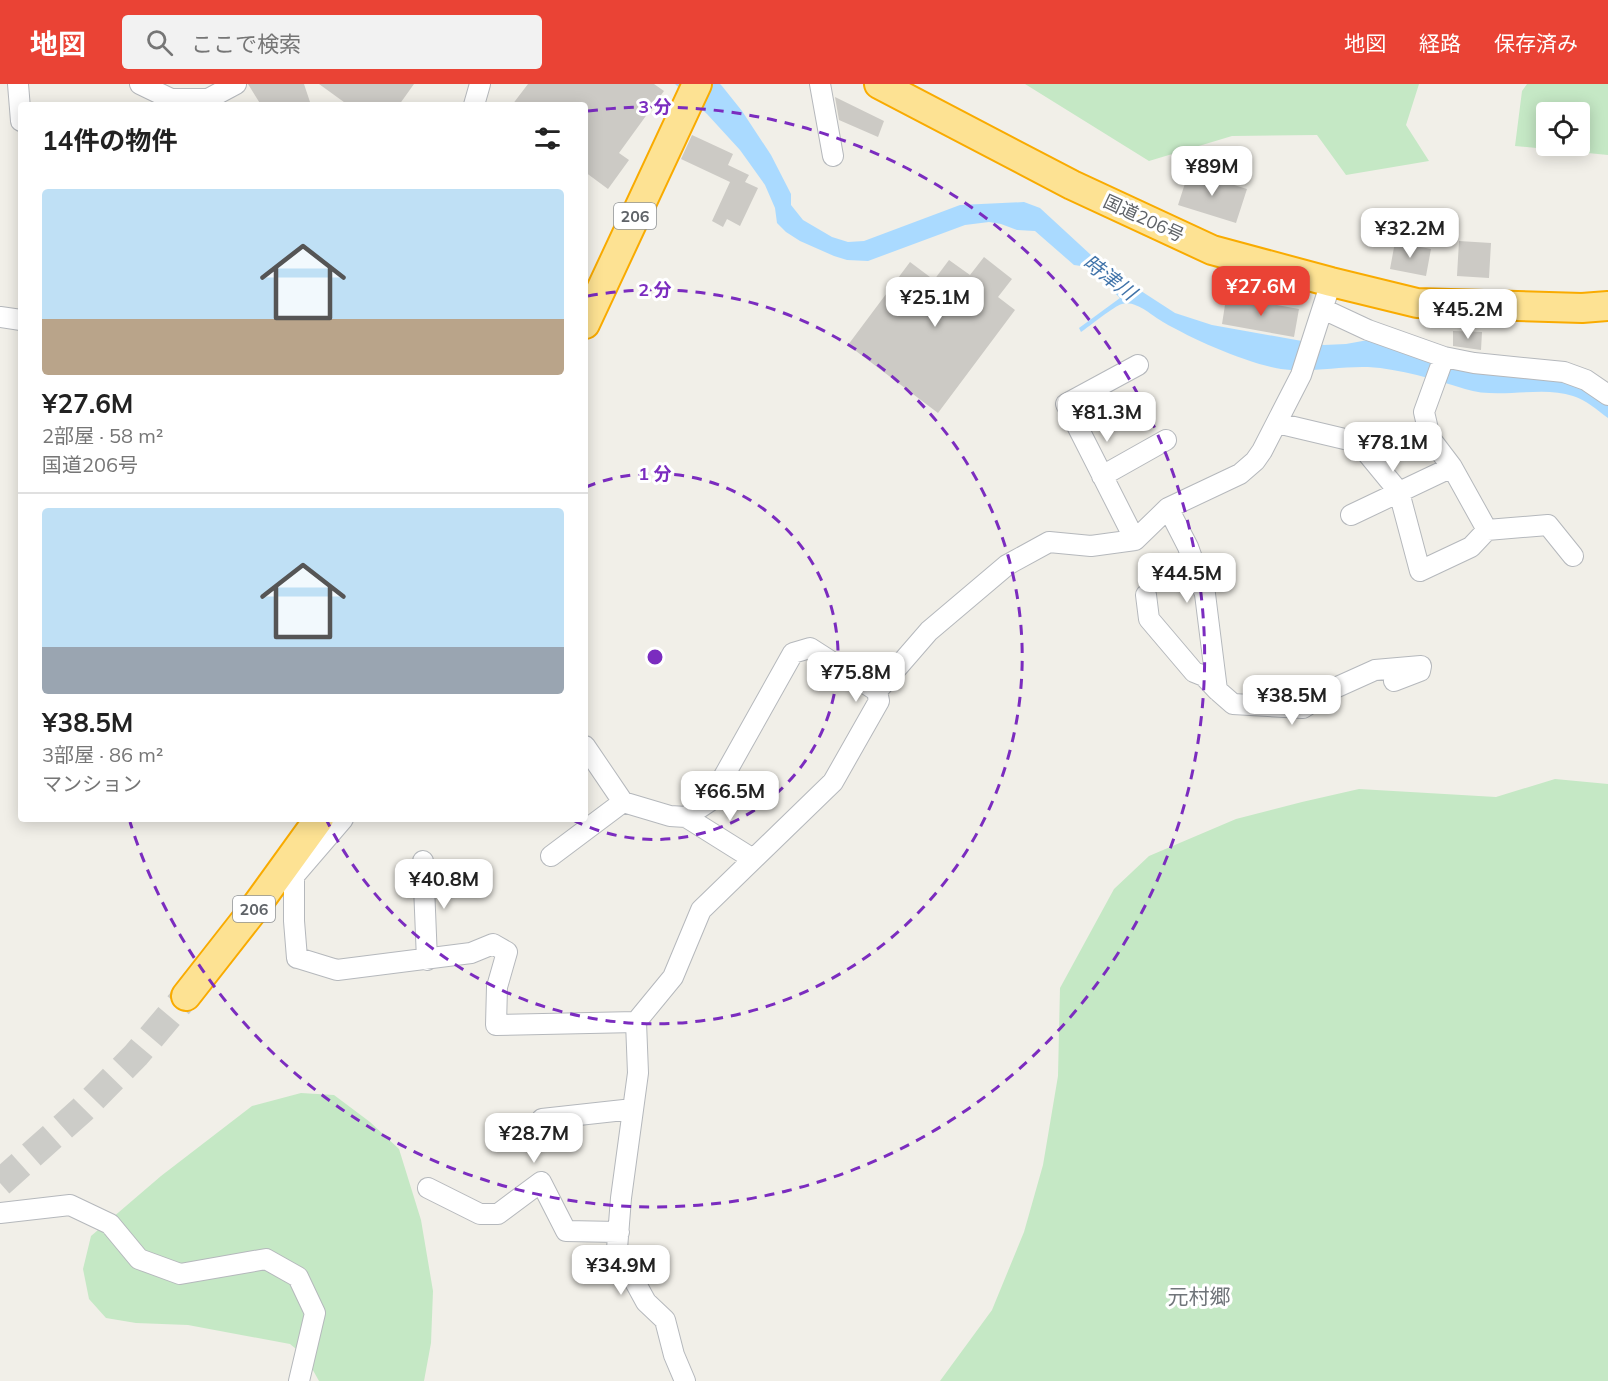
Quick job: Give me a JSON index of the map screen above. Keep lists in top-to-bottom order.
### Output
{
  "streets": {
    "highway": ["206", "国道206号"]
  },
  "districts": ["元村郷"],
  "water": ["時津川"],
  "page": {
    "header": "地図",
    "search": "ここで検索",
    "nav": ["地図", "経路", "保存済み"],
    "heading": "14件の物件",
    "price": [
      "¥89M",
      "¥32.2M",
      "¥27.6M",
      "¥25.1M",
      "¥45.2M",
      "¥81.3M",
      "¥78.1M",
      "¥44.5M",
      "¥75.8M",
      "¥38.5M",
      "¥66.5M",
      "¥40.8M",
      "¥28.7M",
      "¥34.9M"
    ],
    "list": [
      {
        "name": "¥27.6M",
        "note": "2部屋 · 58 m² · 国道206号"
      },
      {
        "name": "¥38.5M",
        "note": "3部屋 · 86 m² · マンション"
      }
    ]
  },
  "rings": ["3 分", "2 分", "1 分"]
}
